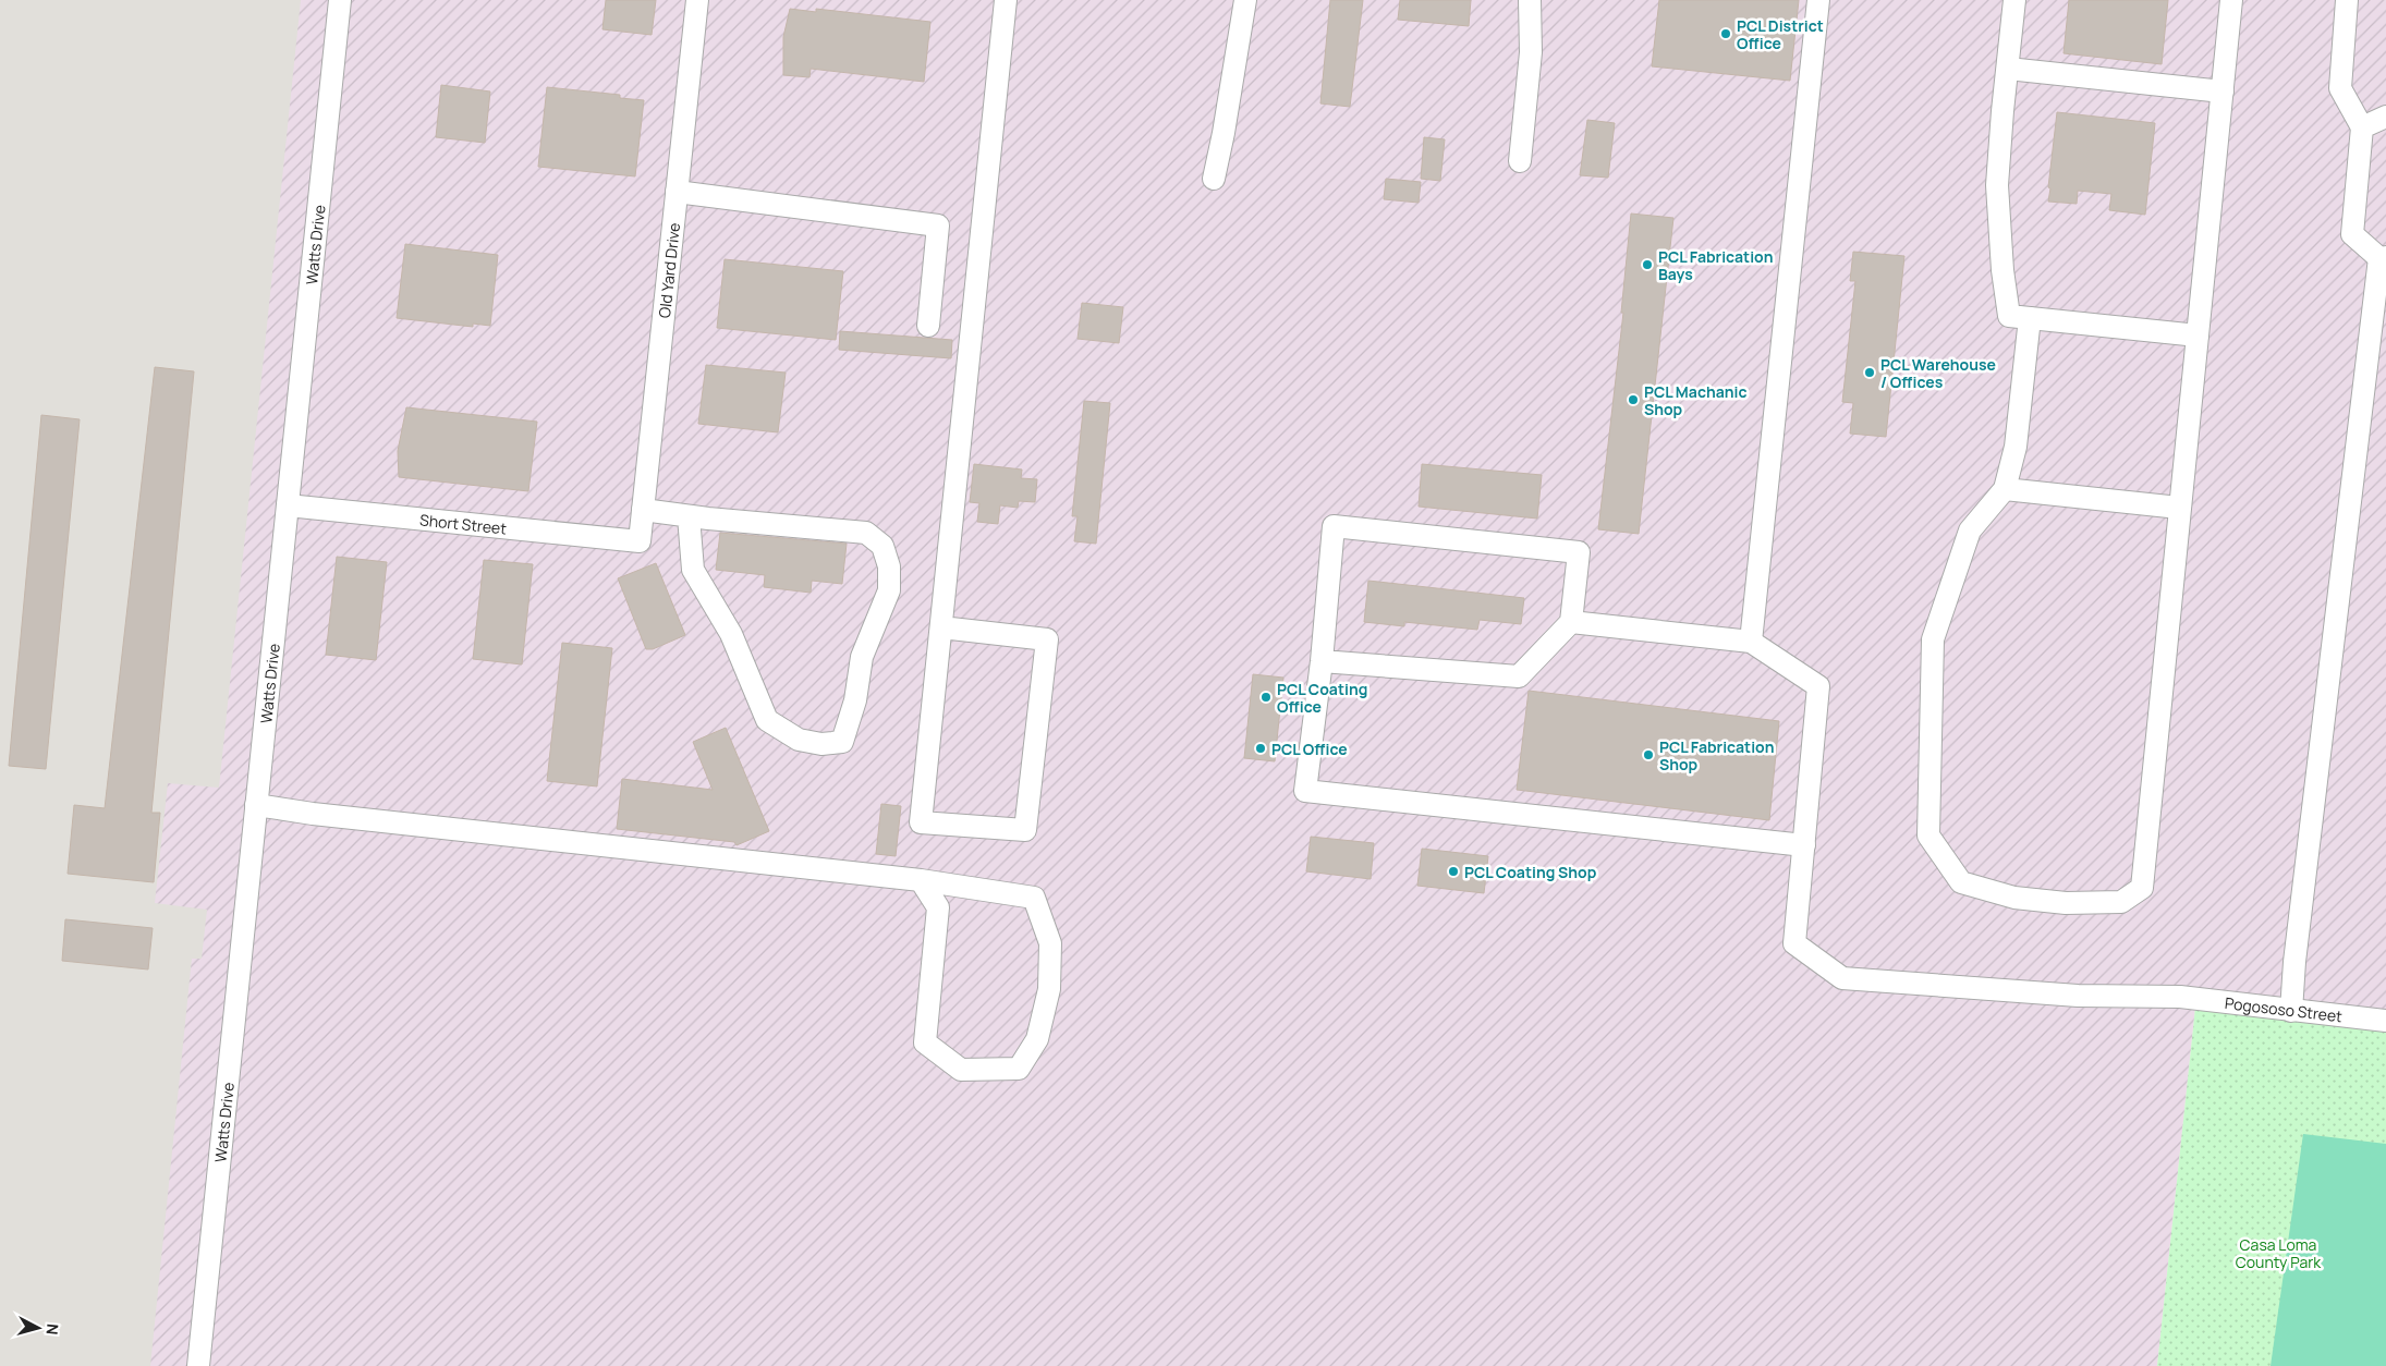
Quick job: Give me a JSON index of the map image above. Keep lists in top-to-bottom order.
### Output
{
  "streets": {
    "street": [
      "Watts Drive",
      "Old Yard Drive",
      "Short Street",
      "Pogososo Street"
    ]
  },
  "crossings": [
    ["Watts Drive", "Short Street"],
    ["Old Yard Drive", "Short Street"]
  ],
  "parks": ["Casa Loma County Park"],
  "places": [
    "PCL District Office",
    "PCL Fabrication Bays",
    "PCL Warehouse / Offices",
    "PCL Machanic Shop",
    "PCL Coating Office",
    "PCL Office",
    "PCL Fabrication Shop",
    "PCL Coating Shop"
  ],
  "north": "right"
}
